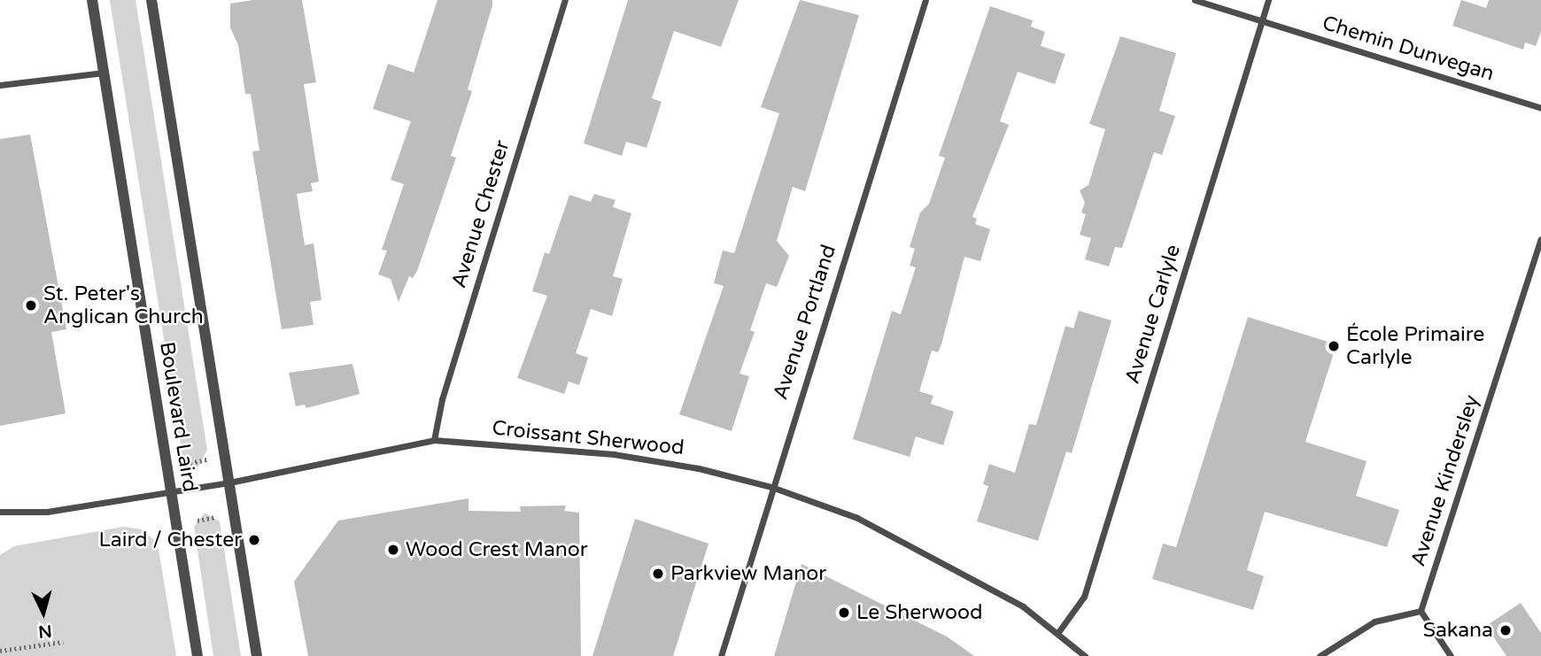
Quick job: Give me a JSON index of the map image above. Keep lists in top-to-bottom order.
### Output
{
  "streets": {
    "street": [
      "Chemin Dunvegan",
      "Avenue Chester",
      "Avenue Carlyle",
      "Avenue Portland",
      "Boulevard Laird",
      "Croissant Sherwood",
      "Avenue Kindersley"
    ]
  },
  "crossings": [
    ["Chemin Dunvegan", "Avenue Carlyle"],
    ["Avenue Chester", "Croissant Sherwood"],
    ["Avenue Carlyle", "Croissant Sherwood"],
    ["Avenue Portland", "Croissant Sherwood"],
    ["Boulevard Laird", "Croissant Sherwood"]
  ],
  "places": [
    "St. Peter's Anglican Church",
    "École Primaire Carlyle",
    "Laird / Chester",
    "Wood Crest Manor",
    "Parkview Manor",
    "Le Sherwood",
    "Sakana"
  ],
  "north": "bottom"
}
